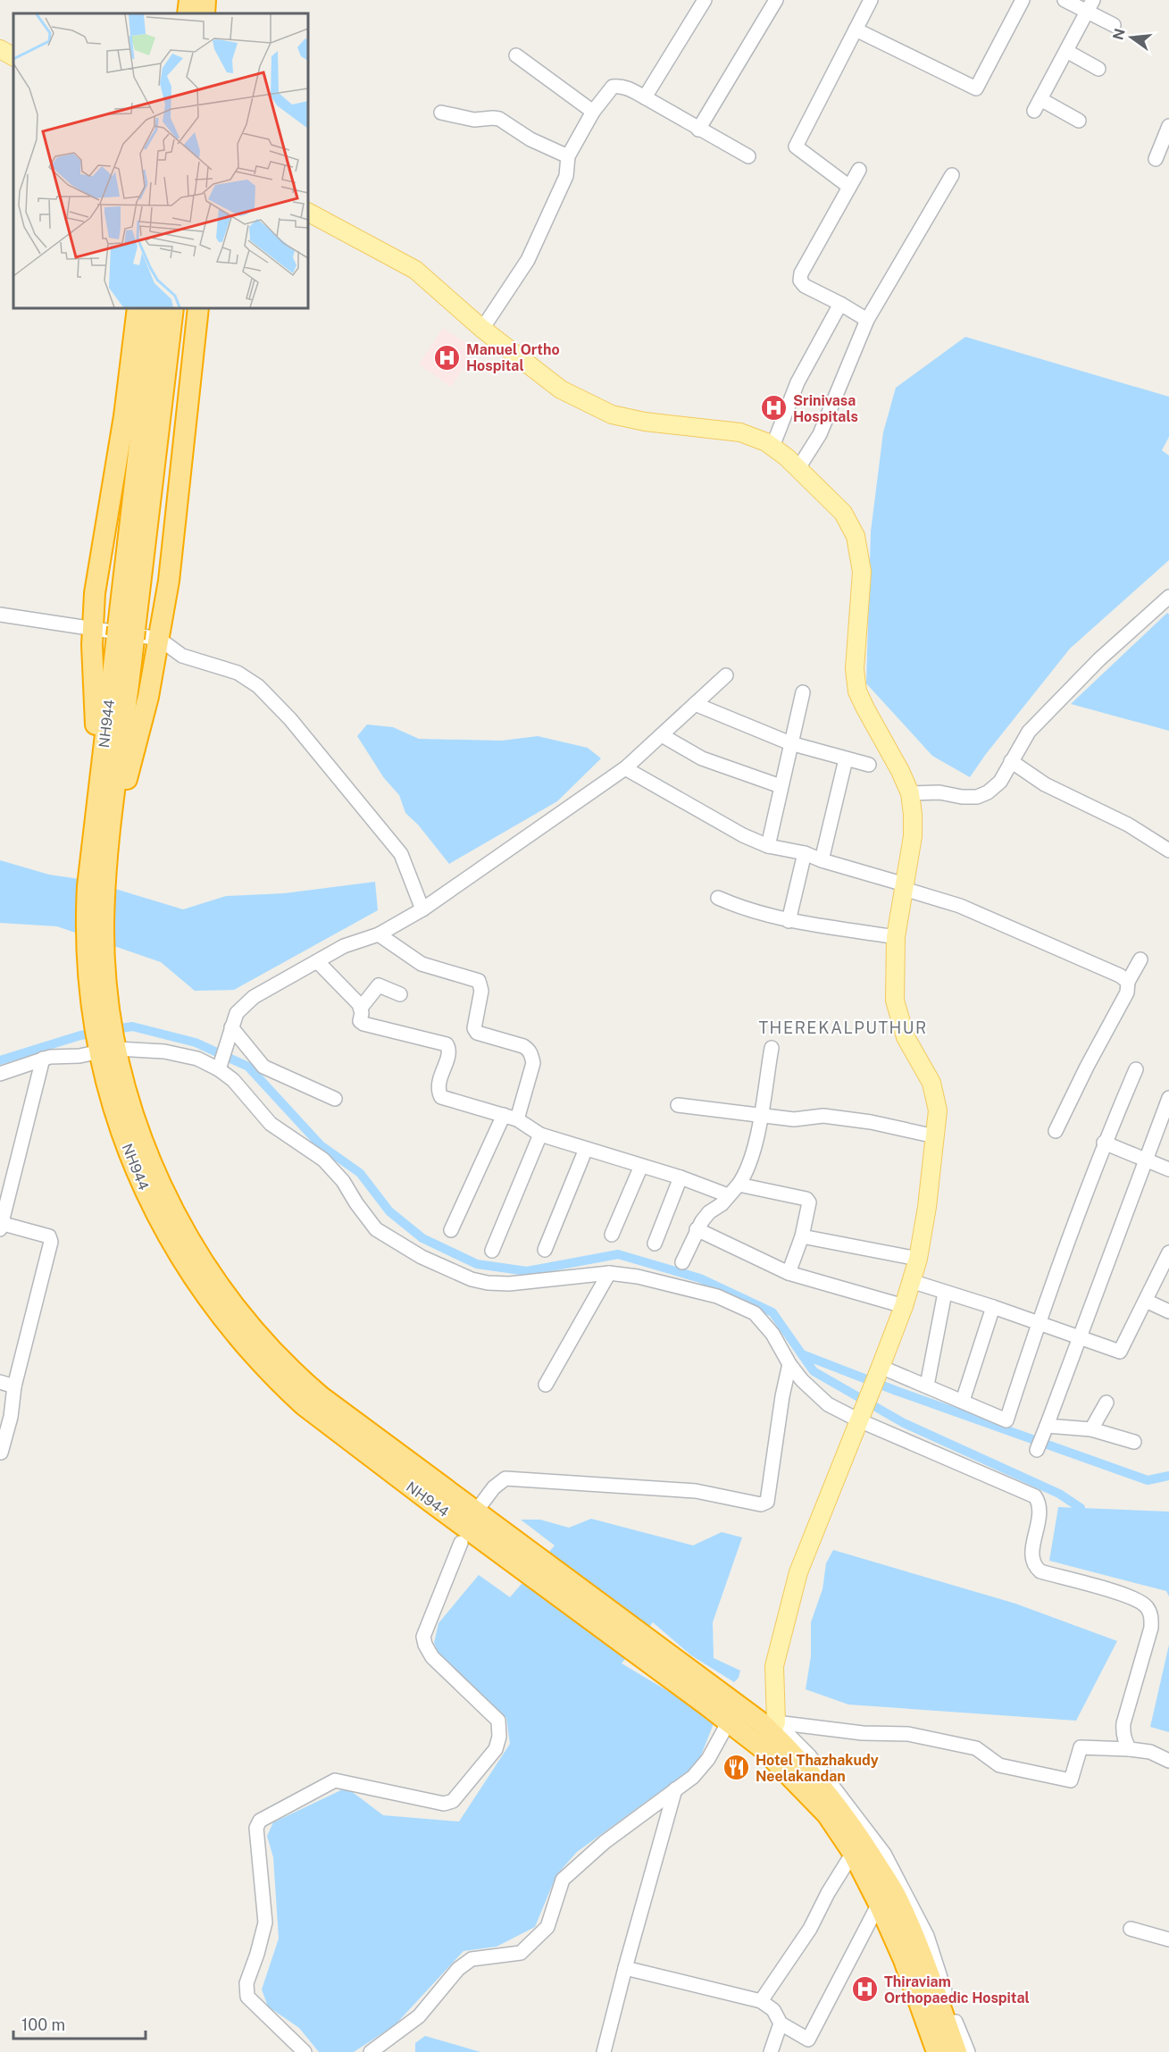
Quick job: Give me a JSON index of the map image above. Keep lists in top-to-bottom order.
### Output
{
  "streets": {
    "highway": ["NH944"]
  },
  "districts": ["THEREKALPUTHUR"],
  "places": {
    "hospital": ["Manuel Ortho Hospital", "Srinivasa Hospitals", "Thiraviam Orthopaedic Hospital"],
    "restaurant": ["Hotel Thazhakudy Neelakandan"]
  },
  "scale_bar": "100 m",
  "north": "left"
}
